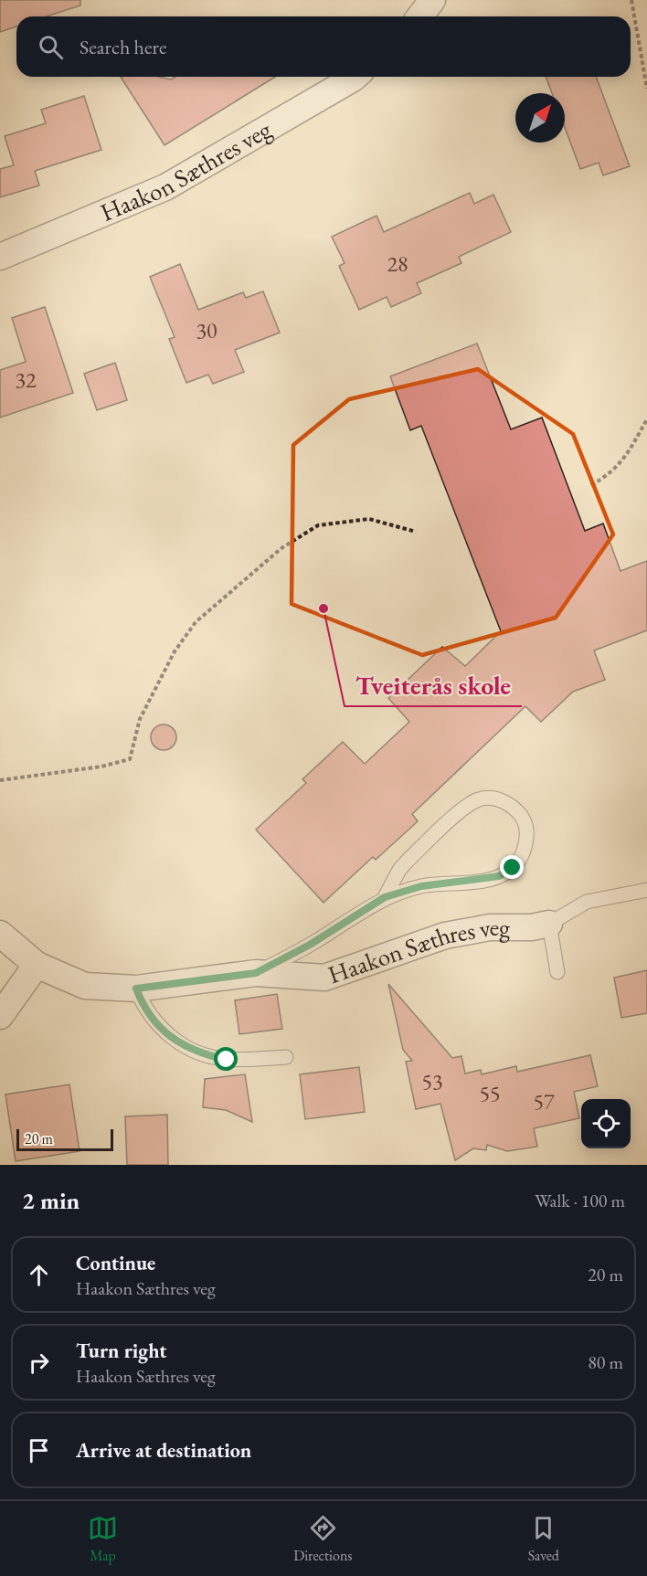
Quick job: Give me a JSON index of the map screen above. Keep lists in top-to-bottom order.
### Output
{
  "streets": {
    "street": ["Haakon Sæthres veg"]
  },
  "places": ["Tveiterås skole"],
  "house_numbers": [
    "28",
    "30",
    "32",
    "53",
    "55",
    "57"
  ],
  "scale_bar": "20 m",
  "north": "top right",
  "page": {
    "search": "Search here",
    "scale": "20 m",
    "heading": ["2 min", "Walk · 100 m"],
    "list": [
      ["Continue", "Haakon Sæthres veg", "20 m"],
      ["Turn right", "Haakon Sæthres veg", "80 m"],
      "Arrive at destination"
    ],
    "nav": ["Map", "Directions", "Saved"]
  }
}
